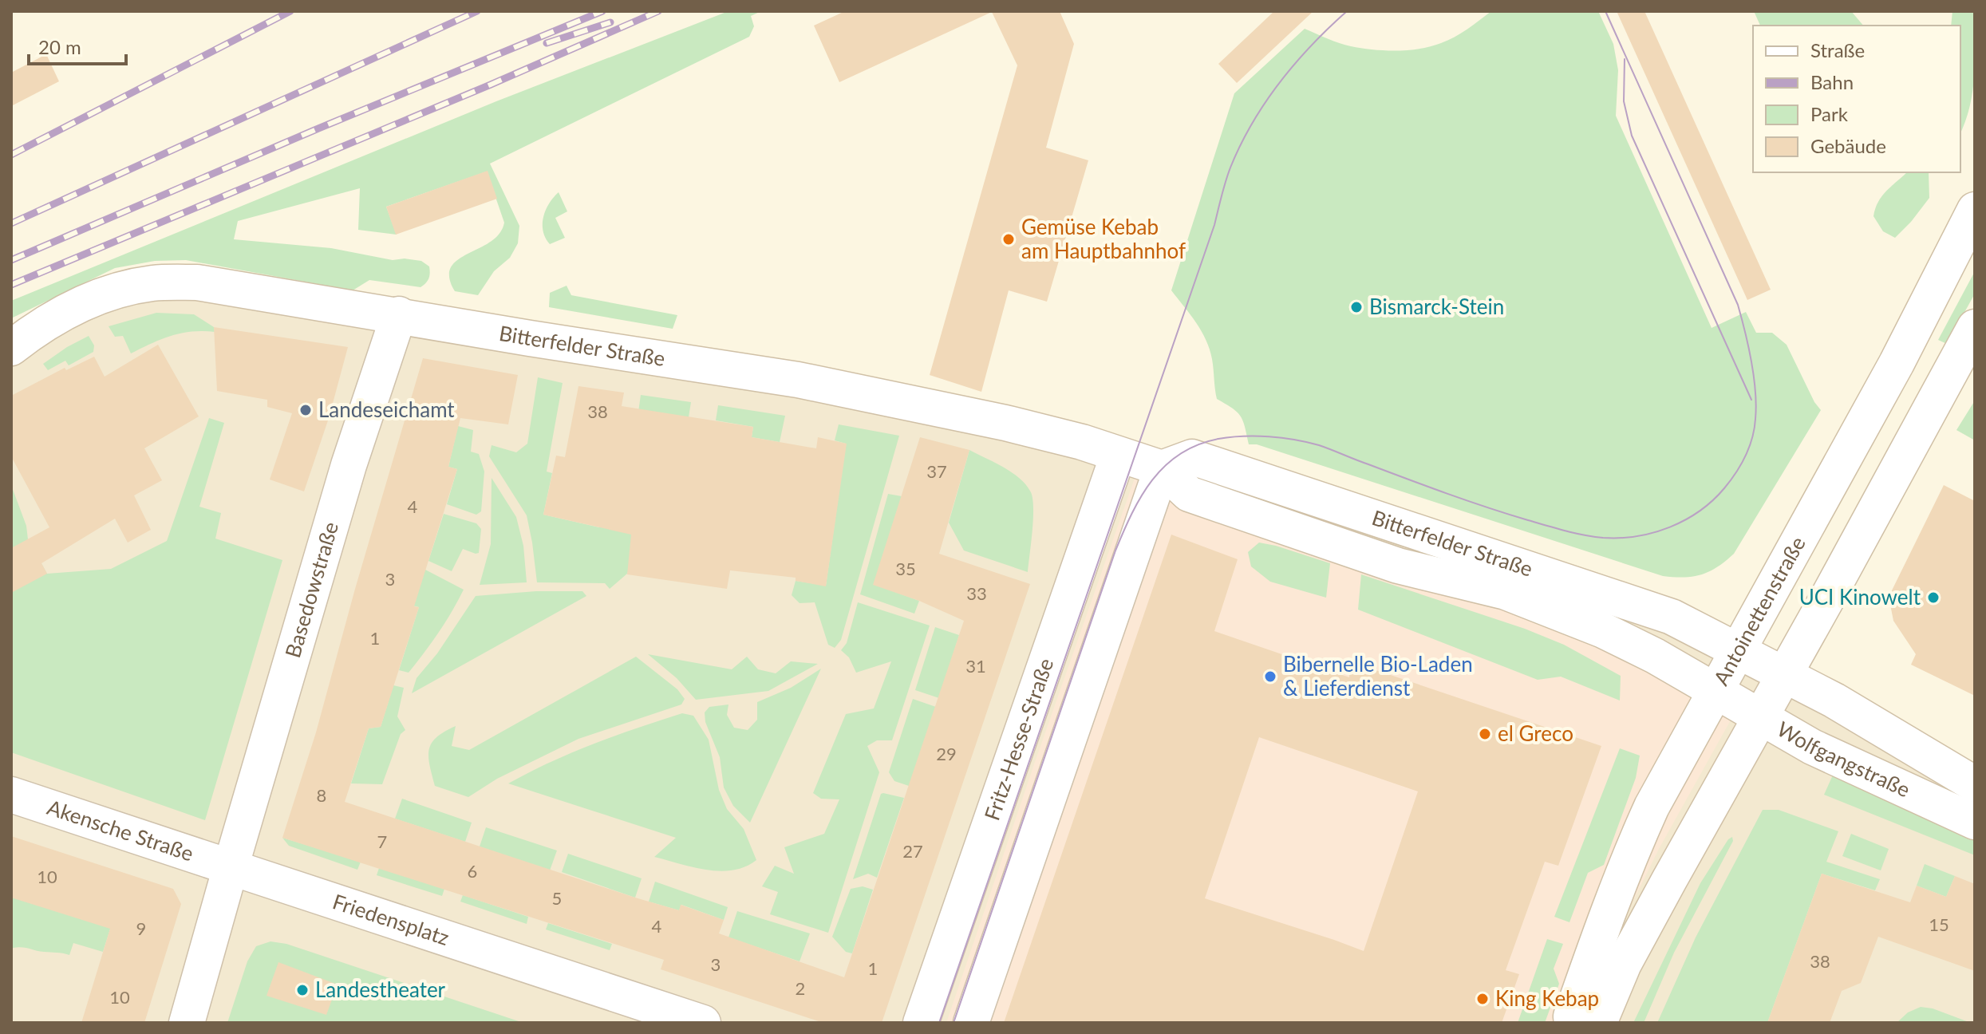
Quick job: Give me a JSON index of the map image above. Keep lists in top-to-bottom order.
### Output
{
  "streets": {
    "street": [
      "Bitterfelder Straße",
      "Basedowstraße",
      "Antoinettenstraße",
      "Fritz-Hesse-Straße",
      "Wolfgangstraße",
      "Akensche Straße",
      "Friedensplatz"
    ]
  },
  "crossings": [
    ["Bitterfelder Straße", "Basedowstraße"],
    ["Bitterfelder Straße", "Antoinettenstraße"],
    ["Bitterfelder Straße", "Fritz-Hesse-Straße"],
    ["Bitterfelder Straße", "Wolfgangstraße"],
    ["Basedowstraße", "Akensche Straße"],
    ["Basedowstraße", "Friedensplatz"],
    ["Antoinettenstraße", "Wolfgangstraße"],
    ["Akensche Straße", "Friedensplatz"]
  ],
  "places": [
    "Gemüse Kebab am Hauptbahnhof",
    "Bismarck-Stein",
    "Landeseichamt",
    "UCI Kinowelt",
    "Bibernelle Bio-Laden & Lieferdienst",
    "el Greco",
    "Landestheater",
    "King Kebap"
  ],
  "house_numbers": [
    "38",
    "37",
    "4",
    "35",
    "3",
    "33",
    "1",
    "31",
    "29",
    "8",
    "7",
    "27",
    "6",
    "10",
    "5",
    "15",
    "4",
    "9",
    "38",
    "3",
    "1",
    "2",
    "10"
  ],
  "legend": [
    "Straße",
    "Bahn",
    "Park",
    "Gebäude"
  ],
  "scale_bar": "20 m"
}
